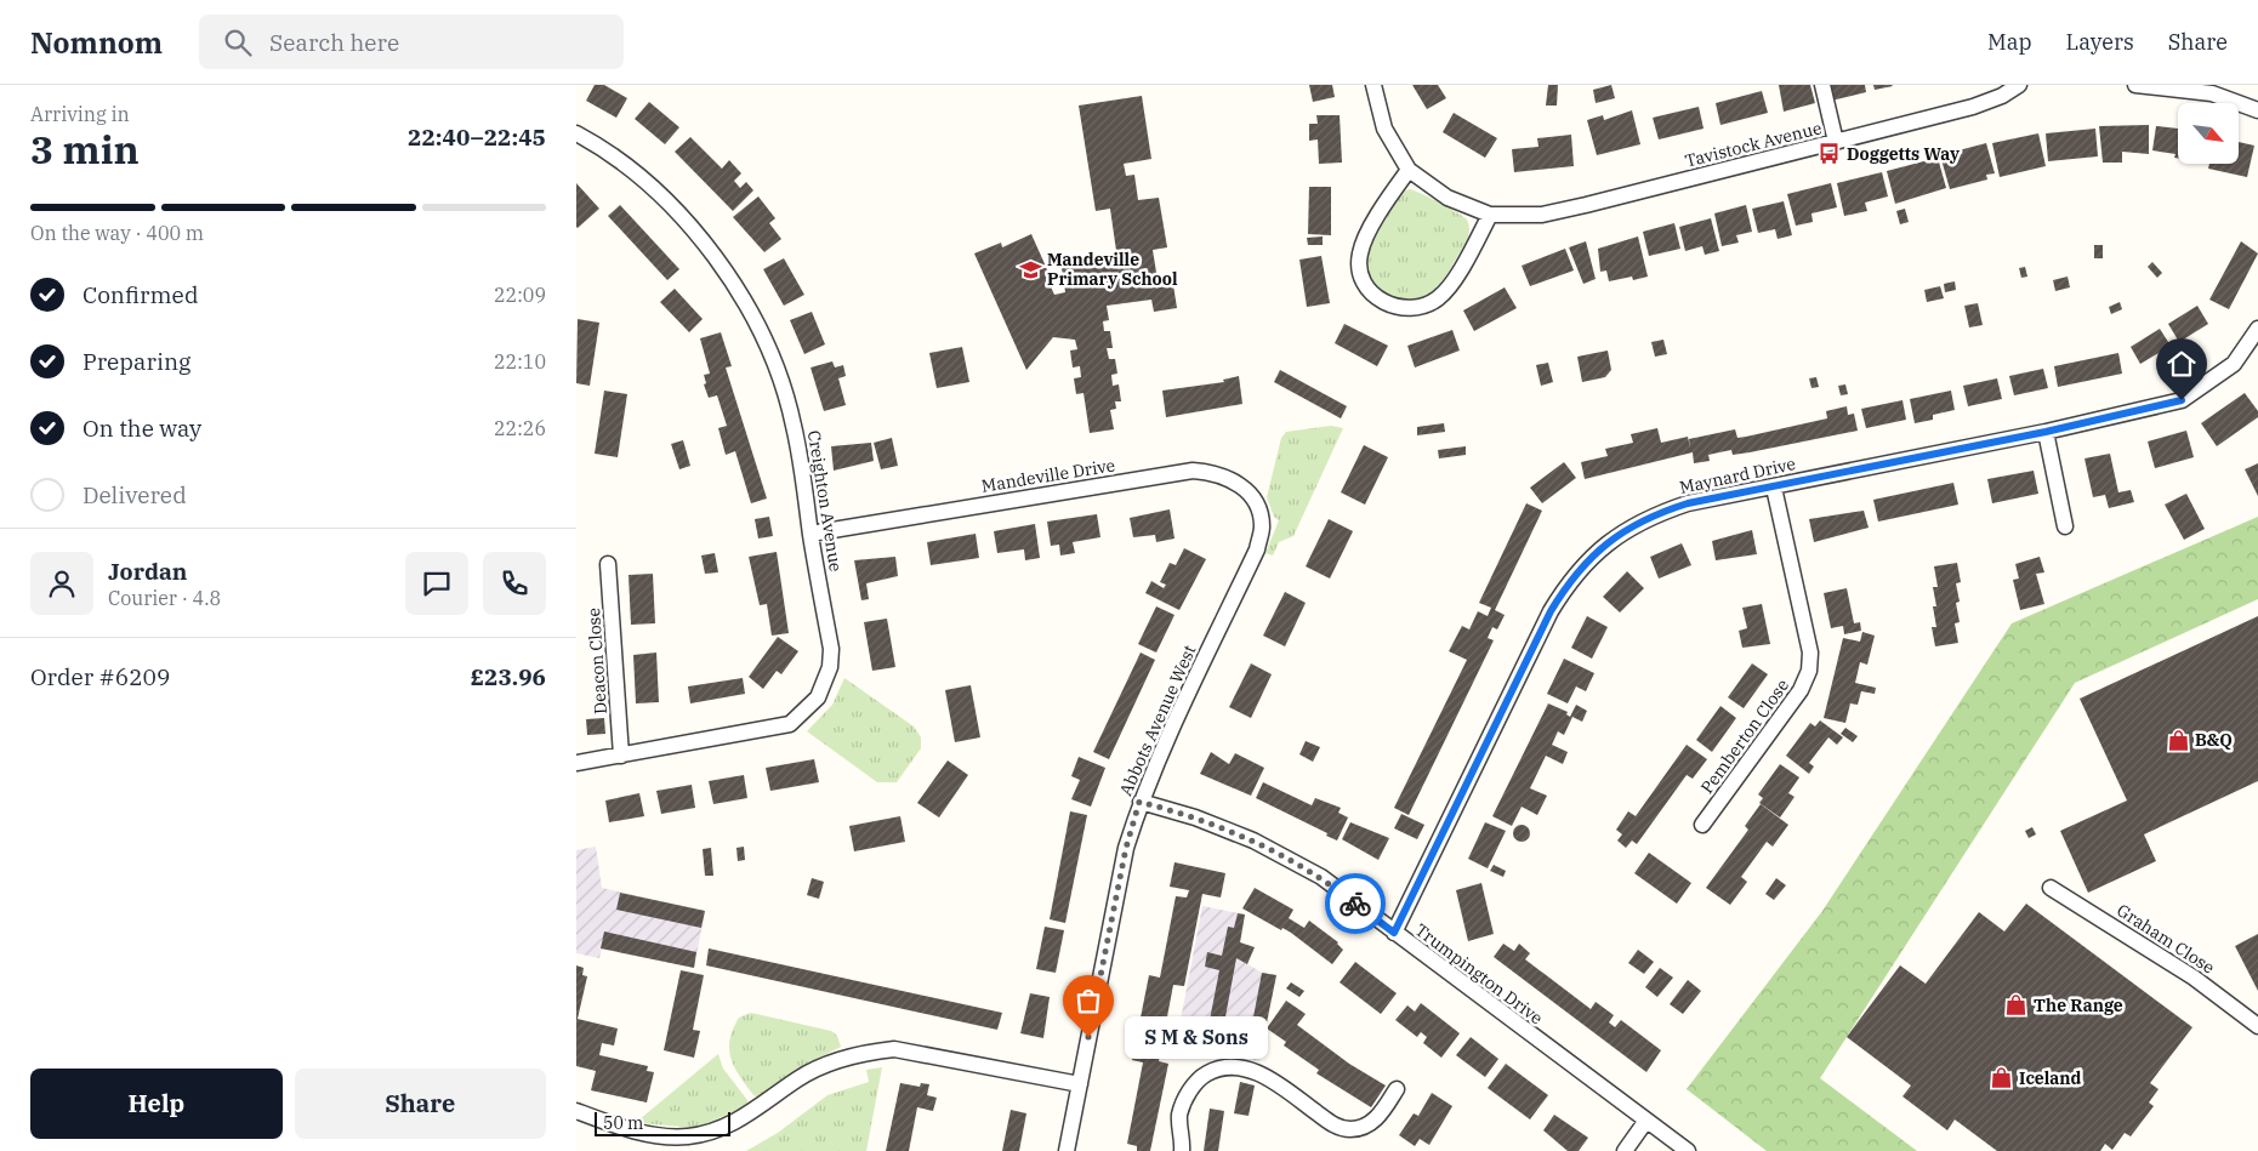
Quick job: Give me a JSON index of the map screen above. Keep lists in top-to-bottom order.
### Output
{
  "streets": {
    "street": [
      "Tavistock Avenue",
      "Mandeville Drive",
      "Maynard Drive",
      "Creighton Avenue",
      "Deacon Close",
      "Abbots Avenue West",
      "Pemberton Close",
      "Graham Close",
      "Trumpington Drive"
    ]
  },
  "crossings": [
    ["Mandeville Drive", "Creighton Avenue"],
    ["Mandeville Drive", "Abbots Avenue West"],
    ["Maynard Drive", "Pemberton Close"],
    ["Maynard Drive", "Trumpington Drive"],
    ["Creighton Avenue", "Deacon Close"],
    ["Abbots Avenue West", "Trumpington Drive"]
  ],
  "places": {
    "bus stop": ["Doggetts Way"],
    "school or university": ["Mandeville Primary School"],
    "shop": ["B&Q", "The Range", "Iceland"],
    "other": ["S M & Sons"]
  },
  "scale_bar": "50 m",
  "north": "bottom right",
  "page": {
    "header": "Nomnom",
    "search": "Search here",
    "nav": ["Map", "Layers", "Share"],
    "heading": ["3 min", "Arriving in", "22:40–22:45"],
    "panel": [
      "Jordan",
      "Courier · 4.8",
      "Order #6209",
      "£23.96"
    ],
    "bar": "On the way · 400 m",
    "list": [
      ["Confirmed", "22:09"],
      ["Preparing", "22:10"],
      ["On the way", "22:26"],
      "Delivered"
    ],
    "bubble": "S M & Sons",
    "buttons": ["Help", "Share"],
    "scale": "50 m"
  }
}
